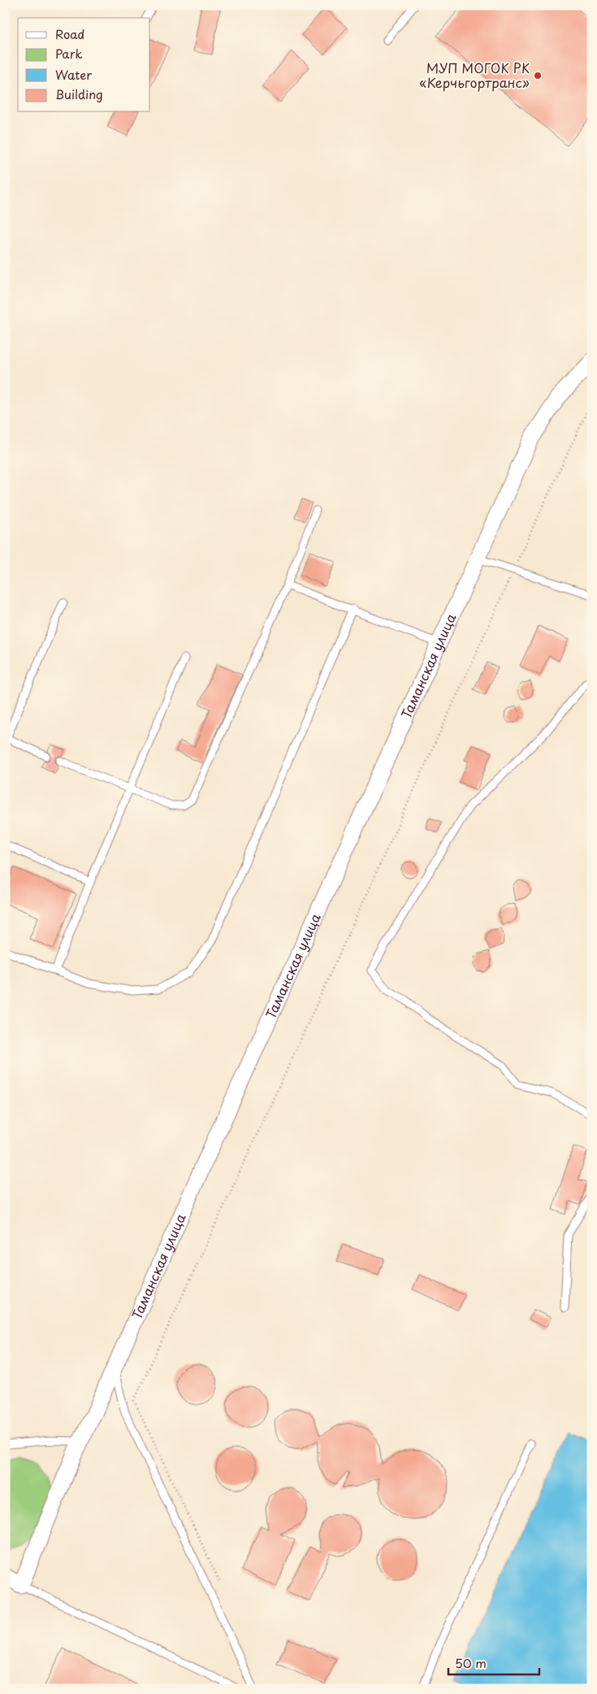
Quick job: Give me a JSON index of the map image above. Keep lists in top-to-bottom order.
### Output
{
  "streets": {
    "street": ["Таманская улица"]
  },
  "places": ["МУП МОГОК РК «Керчьгортранс»"],
  "legend": [
    "Road",
    "Park",
    "Water",
    "Building"
  ],
  "scale_bar": "50 m"
}
